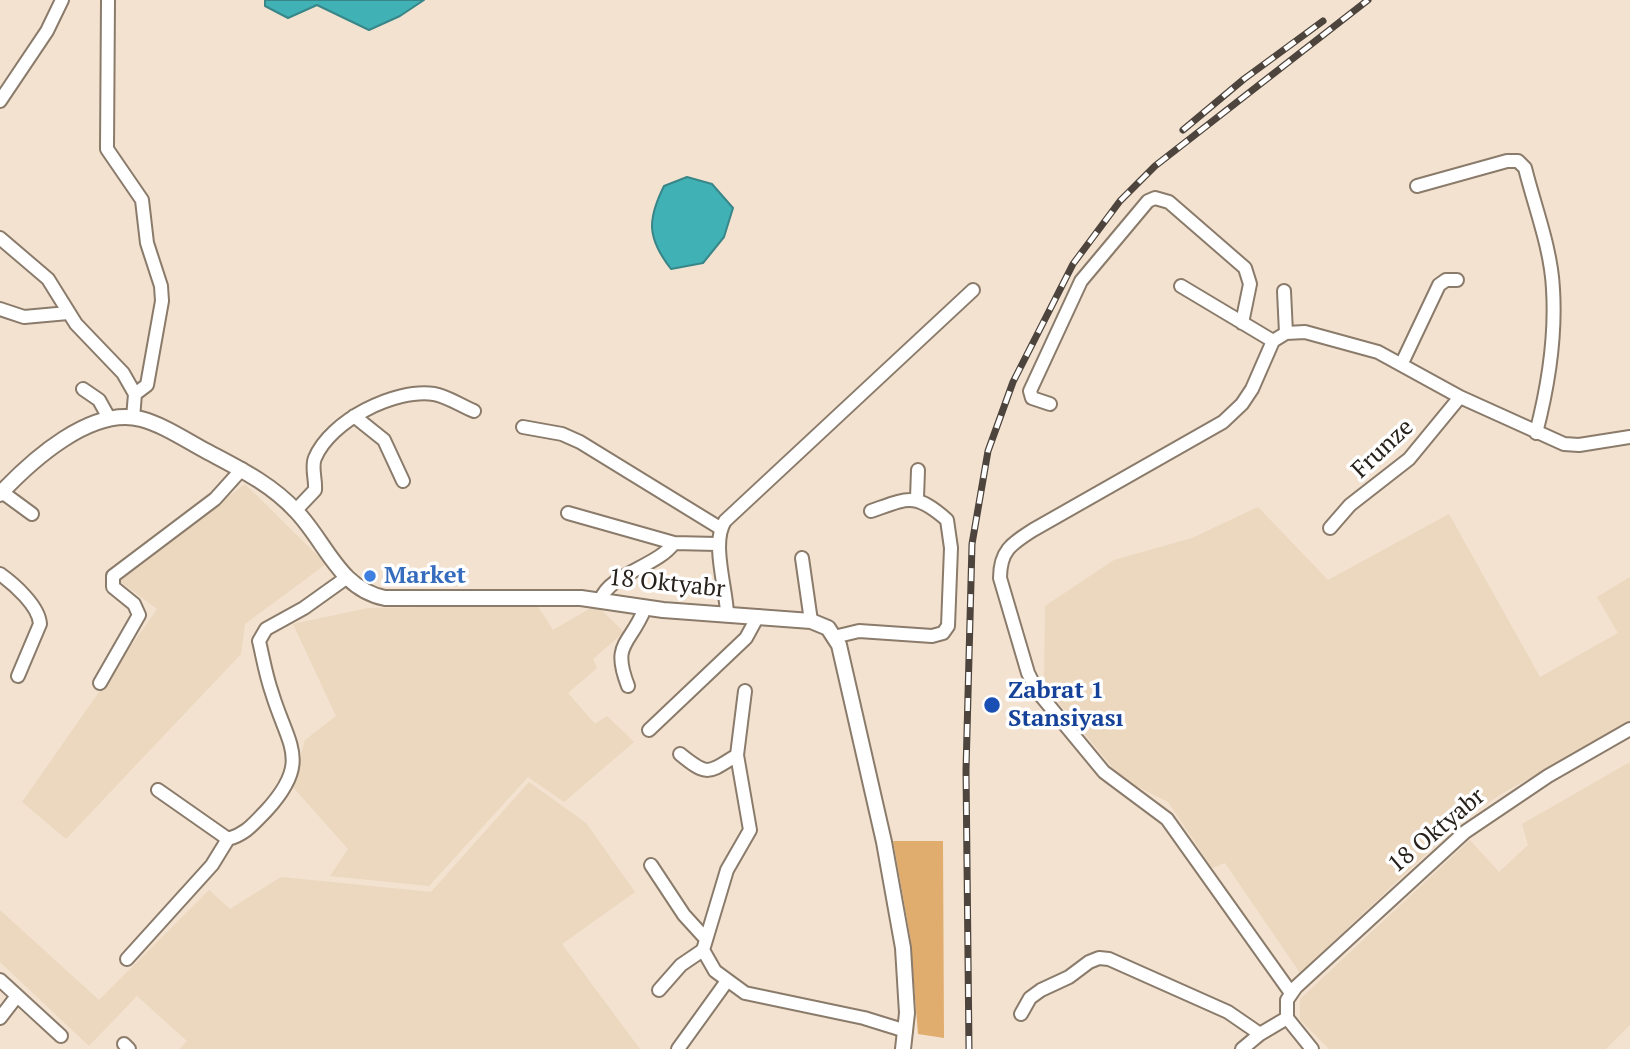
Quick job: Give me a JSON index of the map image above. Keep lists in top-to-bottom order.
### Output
{
  "streets": {
    "street": ["Frunze", "18 Oktyabr"]
  },
  "places": ["Market", "Zabrat 1 Stansiyası"]
}
